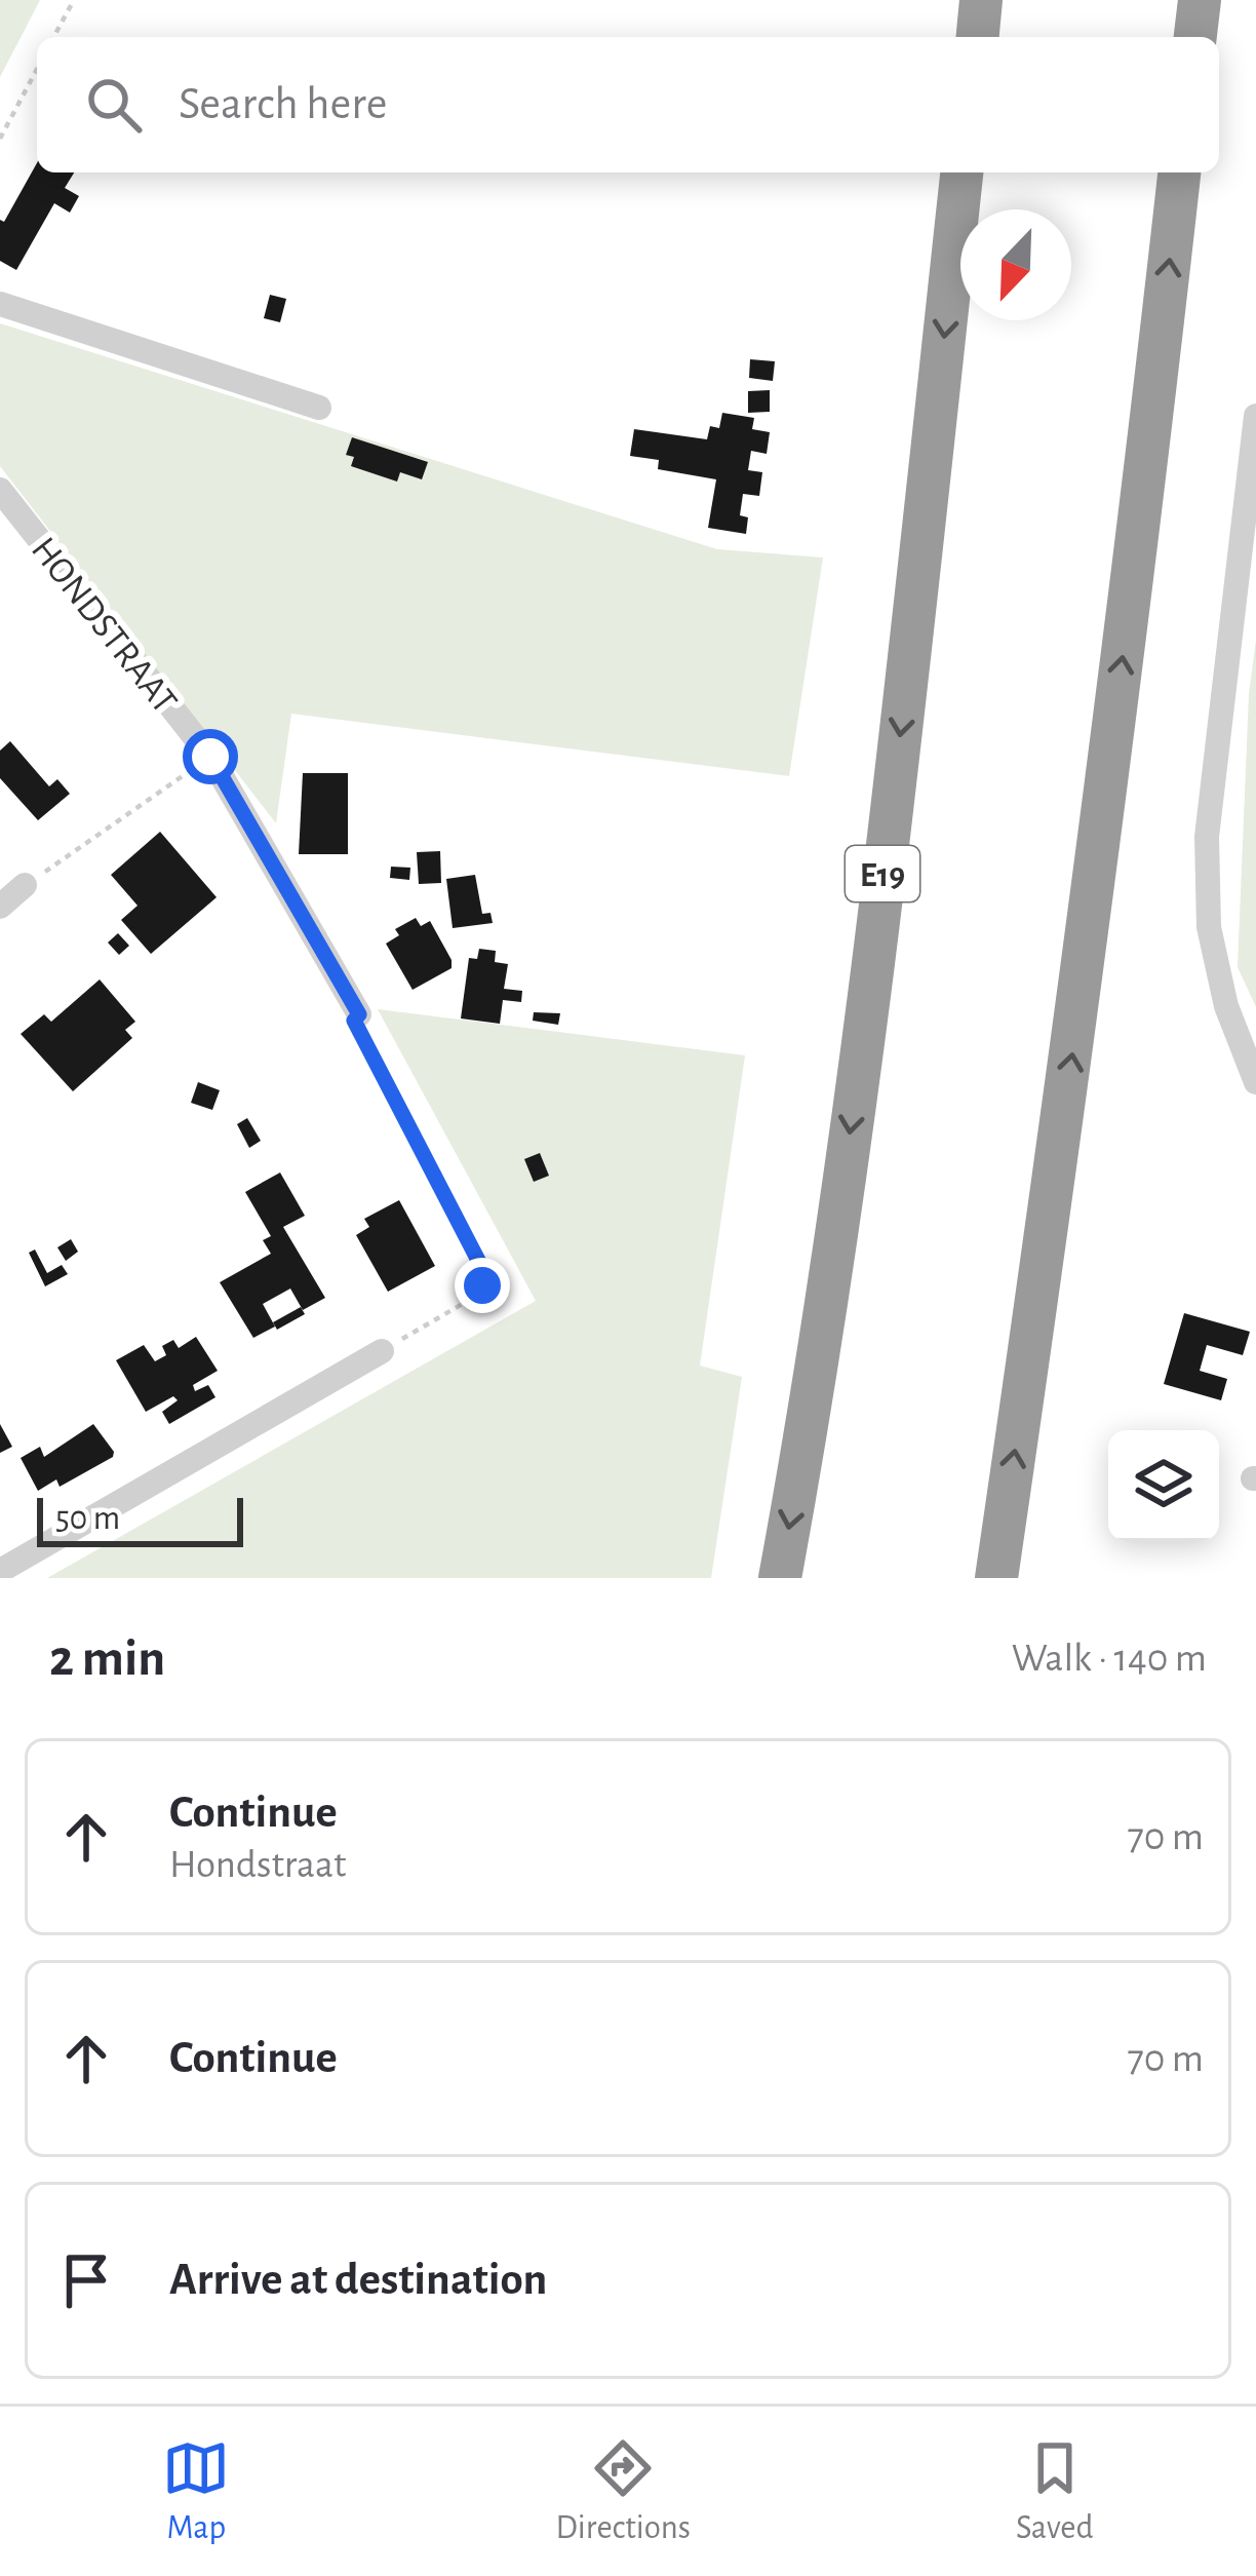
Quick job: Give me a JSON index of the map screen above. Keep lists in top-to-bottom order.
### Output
{
  "streets": {
    "highway": ["E19"],
    "street": ["HONDSTRAAT"]
  },
  "scale_bar": "50 m",
  "north": "bottom left",
  "page": {
    "search": "Search here",
    "scale": "50 m",
    "heading": ["2 min", "Walk · 140 m"],
    "list": [
      ["Continue", "Hondstraat", "70 m"],
      ["Continue", "70 m"],
      "Arrive at destination"
    ],
    "nav": ["Map", "Directions", "Saved"]
  }
}
